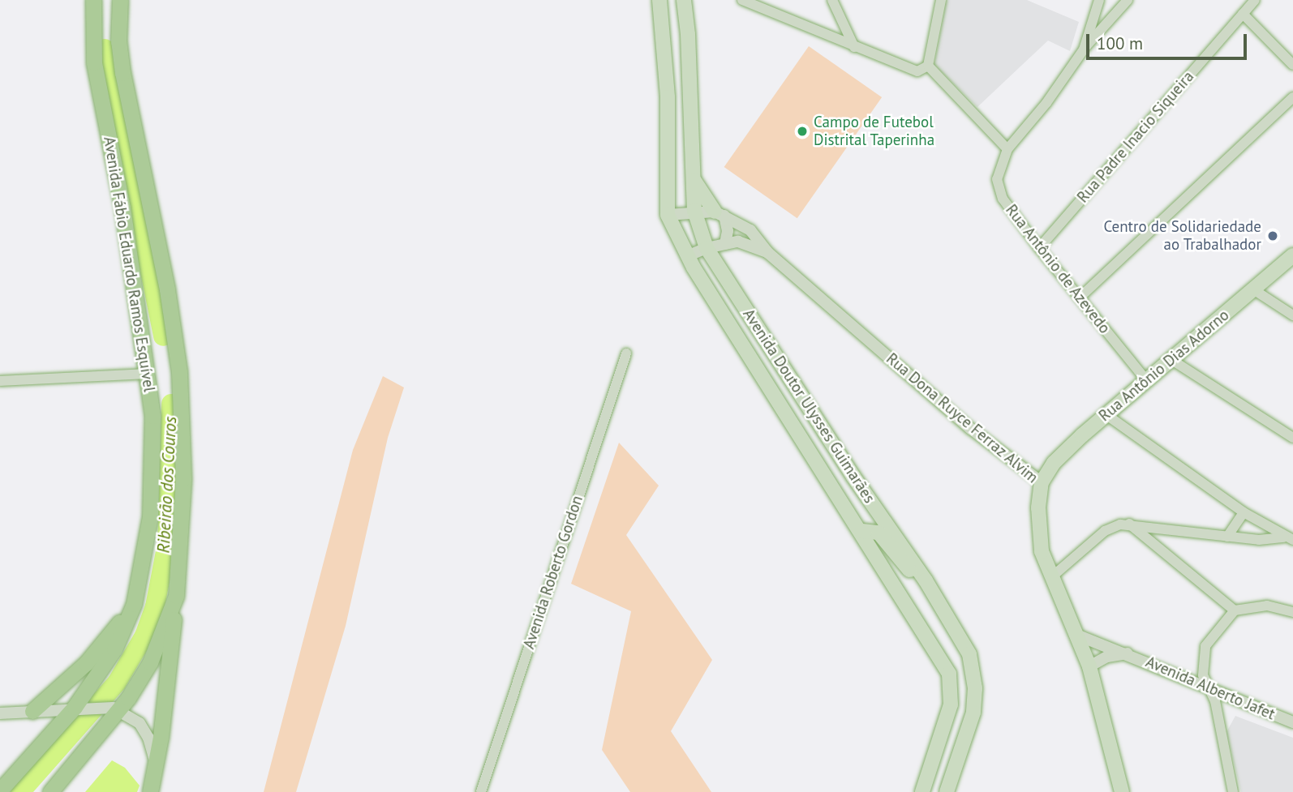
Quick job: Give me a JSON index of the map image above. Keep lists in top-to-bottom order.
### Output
{
  "streets": {
    "highway": ["Avenida Fábio Eduardo Ramos Esquível"],
    "main road": ["Rua Antônio Dias Adorno", "Avenida Doutor Ulysses Guimarães", "Rua Dona Ruyce Ferraz Alvim"],
    "street": [
      "Rua Padre Inacio Siqueira",
      "Rua Antônio de Azevedo",
      "Avenida Roberto Gordon",
      "Avenida Alberto Jafet"
    ]
  },
  "crossings": [
    ["Rua Padre Inacio Siqueira", "Rua Antônio de Azevedo"],
    ["Rua Antônio de Azevedo", "Rua Antônio Dias Adorno"],
    ["Rua Antônio Dias Adorno", "Rua Dona Ruyce Ferraz Alvim"],
    ["Avenida Doutor Ulysses Guimarães", "Rua Dona Ruyce Ferraz Alvim"],
    ["Rua Dona Ruyce Ferraz Alvim", "Avenida Alberto Jafet"]
  ],
  "water": ["Ribeirão dos Couros"],
  "places": ["Campo de Futebol Distrital Taperinha", "Centro de Solidariedade ao Trabalhador"],
  "scale_bar": "100 m"
}
